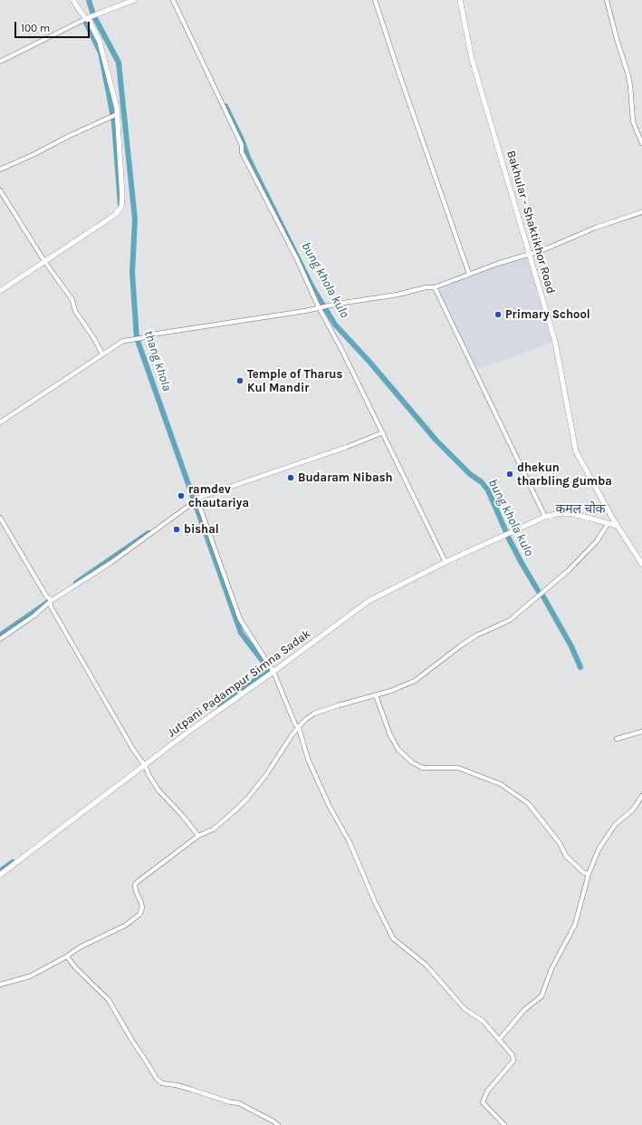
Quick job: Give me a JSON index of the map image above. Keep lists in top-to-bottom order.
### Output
{
  "streets": {
    "street": ["Bakhular - Shaktikhor Road", "Jutpani Padampur Simna Sadak"]
  },
  "crossings": [
    ["Bakhular - Shaktikhor Road", "Jutpani Padampur Simna Sadak"]
  ],
  "districts": ["कमल चोक"],
  "water": ["bung khola kulo", "thang khola"],
  "places": [
    "Primary School",
    "Temple of Tharus Kul Mandir",
    "dhekun tharbling gumba",
    "Budaram Nibash",
    "ramdev chautariya",
    "bishal"
  ],
  "scale_bar": "100 m"
}
